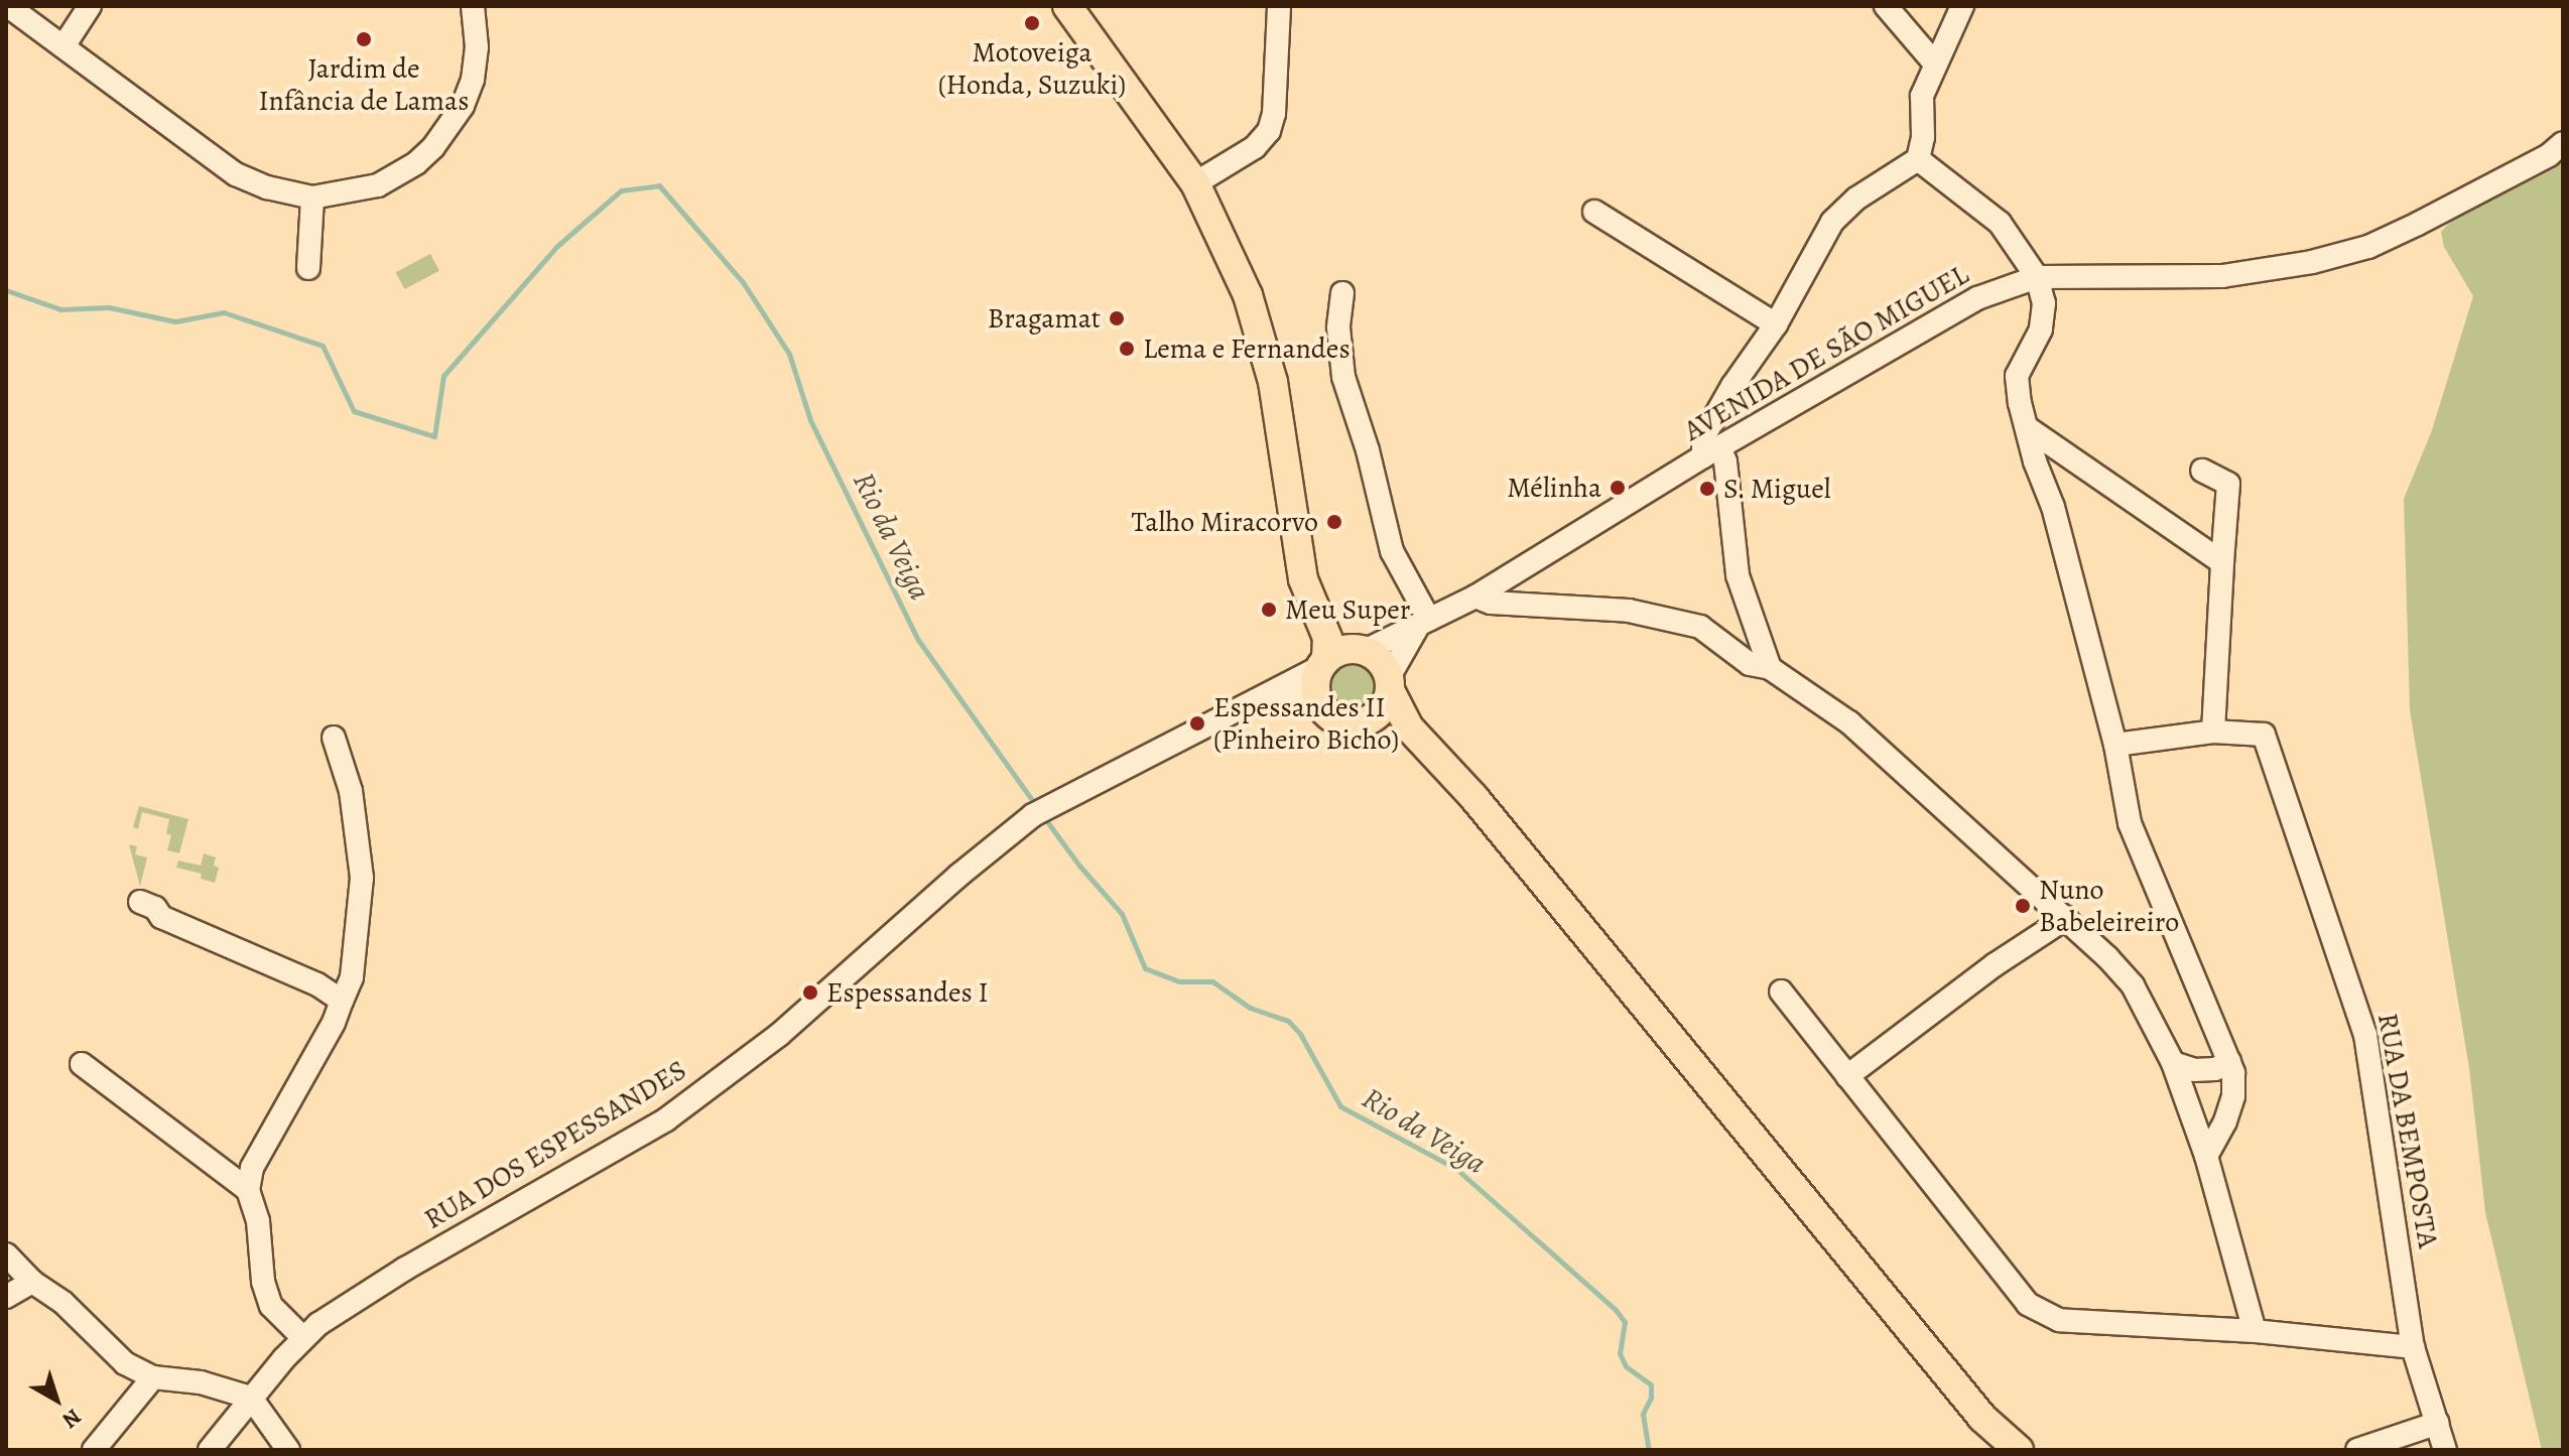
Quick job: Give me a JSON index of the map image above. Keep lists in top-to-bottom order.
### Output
{
  "streets": {
    "street": ["AVENIDA DE SÃO MIGUEL", "RUA DA BEMPOSTA", "RUA DOS ESPESSANDES"]
  },
  "water": ["Rio da Veiga"],
  "places": [
    "Motoveiga (Honda, Suzuki)",
    "Jardim de Infância de Lamas",
    "Bragamat",
    "Lema e Fernandes",
    "Mélinha",
    "S. Miguel",
    "Talho Miracorvo",
    "Meu Super",
    "Espessandes II (Pinheiro Bicho)",
    "Nuno Babeleireiro",
    "Espessandes I"
  ],
  "north": "bottom right"
}
